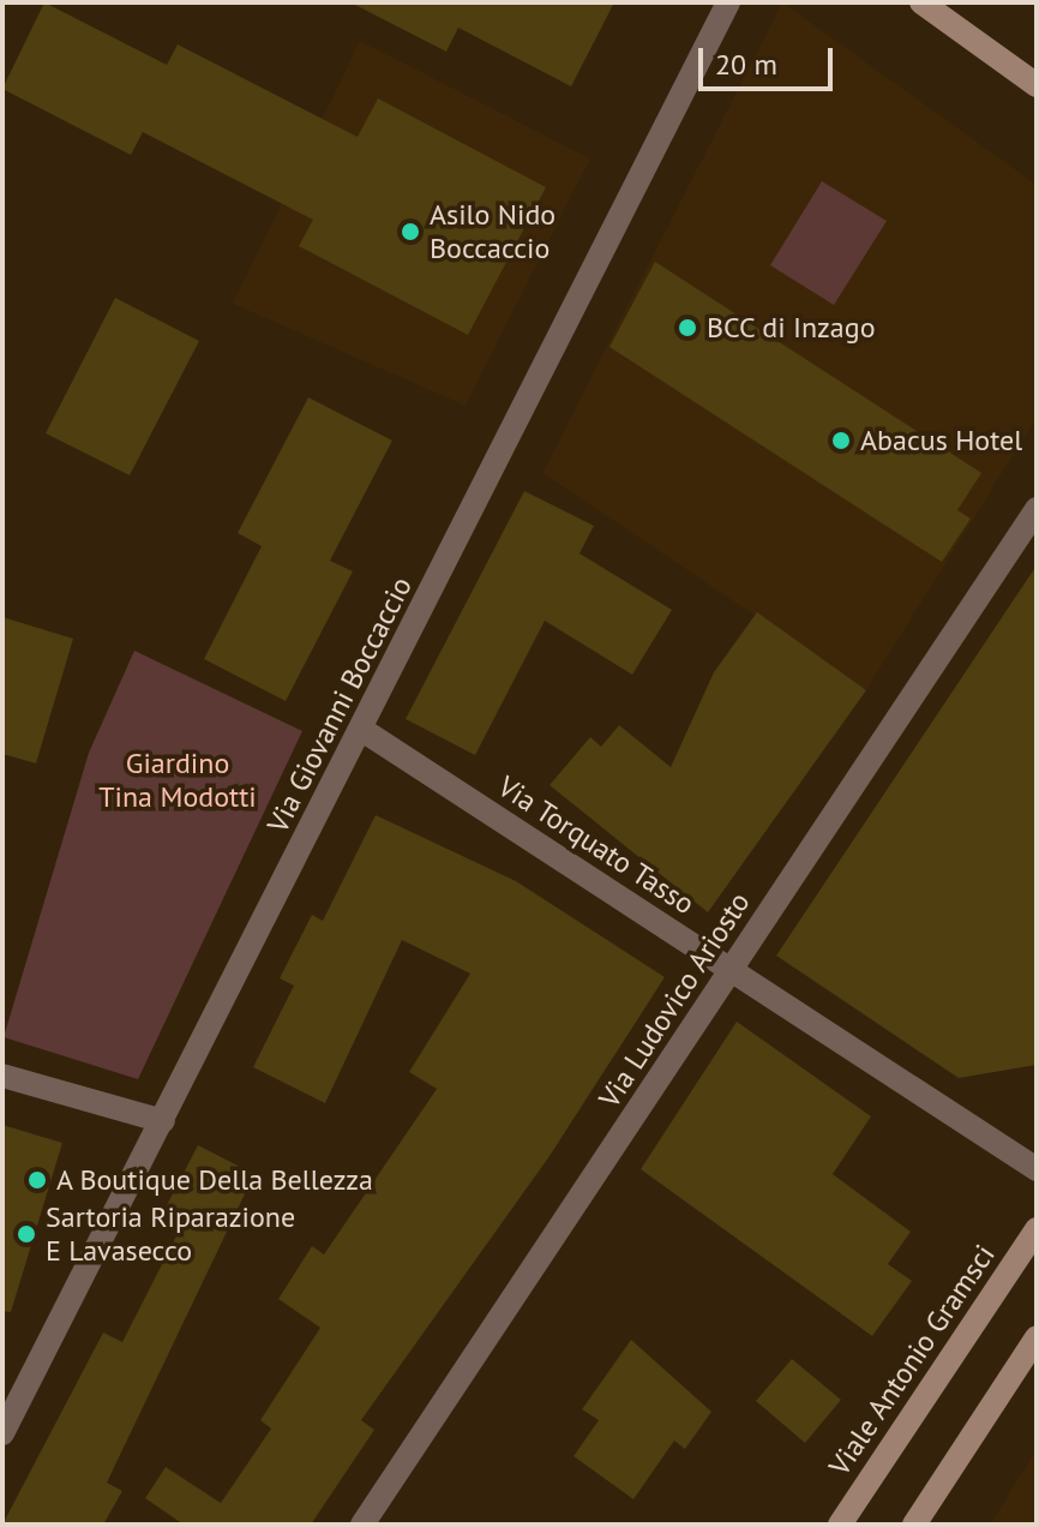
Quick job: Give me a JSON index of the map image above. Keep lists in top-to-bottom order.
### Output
{
  "streets": {
    "main road": ["Viale Antonio Gramsci"],
    "street": ["Via Giovanni Boccaccio", "Via Torquato Tasso", "Via Ludovico Ariosto"]
  },
  "crossings": [
    ["Via Giovanni Boccaccio", "Via Torquato Tasso"],
    ["Via Torquato Tasso", "Via Ludovico Ariosto"]
  ],
  "parks": ["Giardino Tina Modotti"],
  "places": [
    "Asilo Nido Boccaccio",
    "BCC di Inzago",
    "Abacus Hotel",
    "A Boutique Della Bellezza",
    "Sartoria Riparazione E Lavasecco"
  ],
  "scale_bar": "20 m"
}
